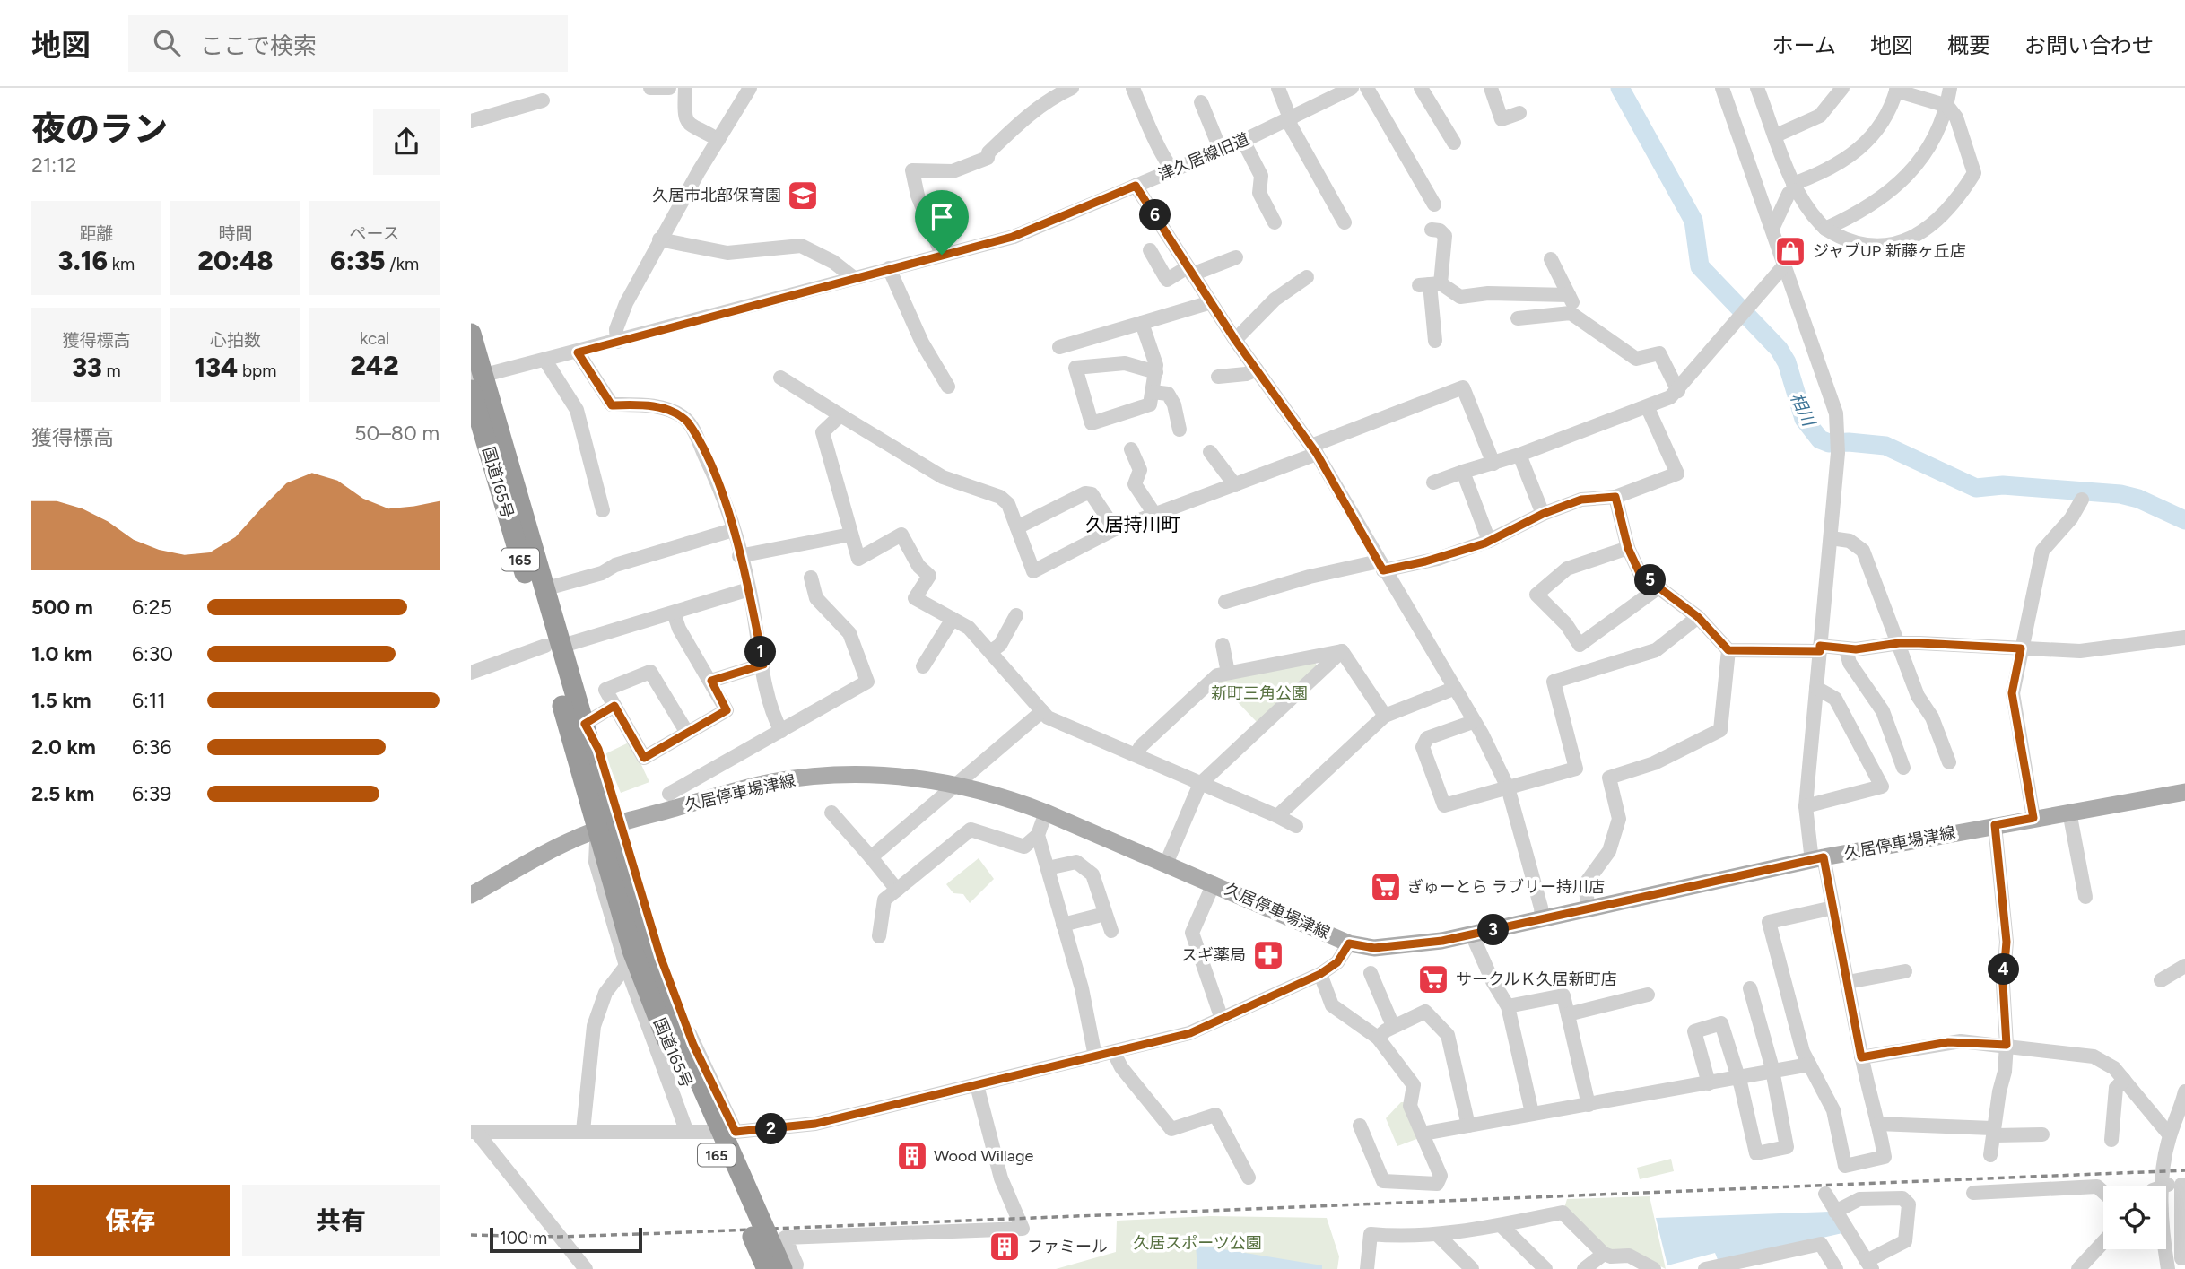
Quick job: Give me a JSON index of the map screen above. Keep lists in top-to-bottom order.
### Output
{
  "streets": {
    "highway": ["国道165号", "165"],
    "main road": ["久居停車場津線"],
    "street": ["津久居線旧道"]
  },
  "crossings": [
    ["津久居線旧道", "国道165号"],
    ["国道165号", "久居停車場津線"]
  ],
  "districts": ["久居持川町"],
  "water": ["相川"],
  "parks": ["新町三角公園", "久居スポーツ公園"],
  "places": {
    "school or university": ["久居市北部保育園"],
    "shop": ["ジャブUP 新藤ヶ丘店"],
    "supermarket": ["ぎゅーとら ラブリー持川店", "サークルＫ久居新町店"],
    "pharmacy": ["スギ薬局"],
    "building": ["Wood Willage", "ファミール"]
  },
  "scale_bar": "100 m",
  "page": {
    "header": "地図",
    "search": "ここで検索",
    "nav": [
      "ホーム",
      "地図",
      "概要",
      "お問い合わせ"
    ],
    "heading": ["夜のラン", "21:12"],
    "stats": [
      ["距離", "3.16 km"],
      ["時間", "20:48"],
      ["ペース", "6:35 /km"],
      ["獲得標高", "33 m"],
      ["心拍数", "134 bpm"],
      ["kcal", "242"]
    ],
    "pins": [
      "6",
      "5",
      "1",
      "3",
      "4",
      "2"
    ],
    "chart": ["獲得標高", "50–80 m"],
    "list": [
      {
        "name": "500 m",
        "note": "6:25"
      },
      {
        "name": "1.0 km",
        "note": "6:30"
      },
      {
        "name": "1.5 km",
        "note": "6:11"
      },
      {
        "name": "2.0 km",
        "note": "6:36"
      },
      {
        "name": "2.5 km",
        "note": "6:39"
      }
    ],
    "buttons": ["保存", "共有"],
    "scale": "100 m"
  }
}
